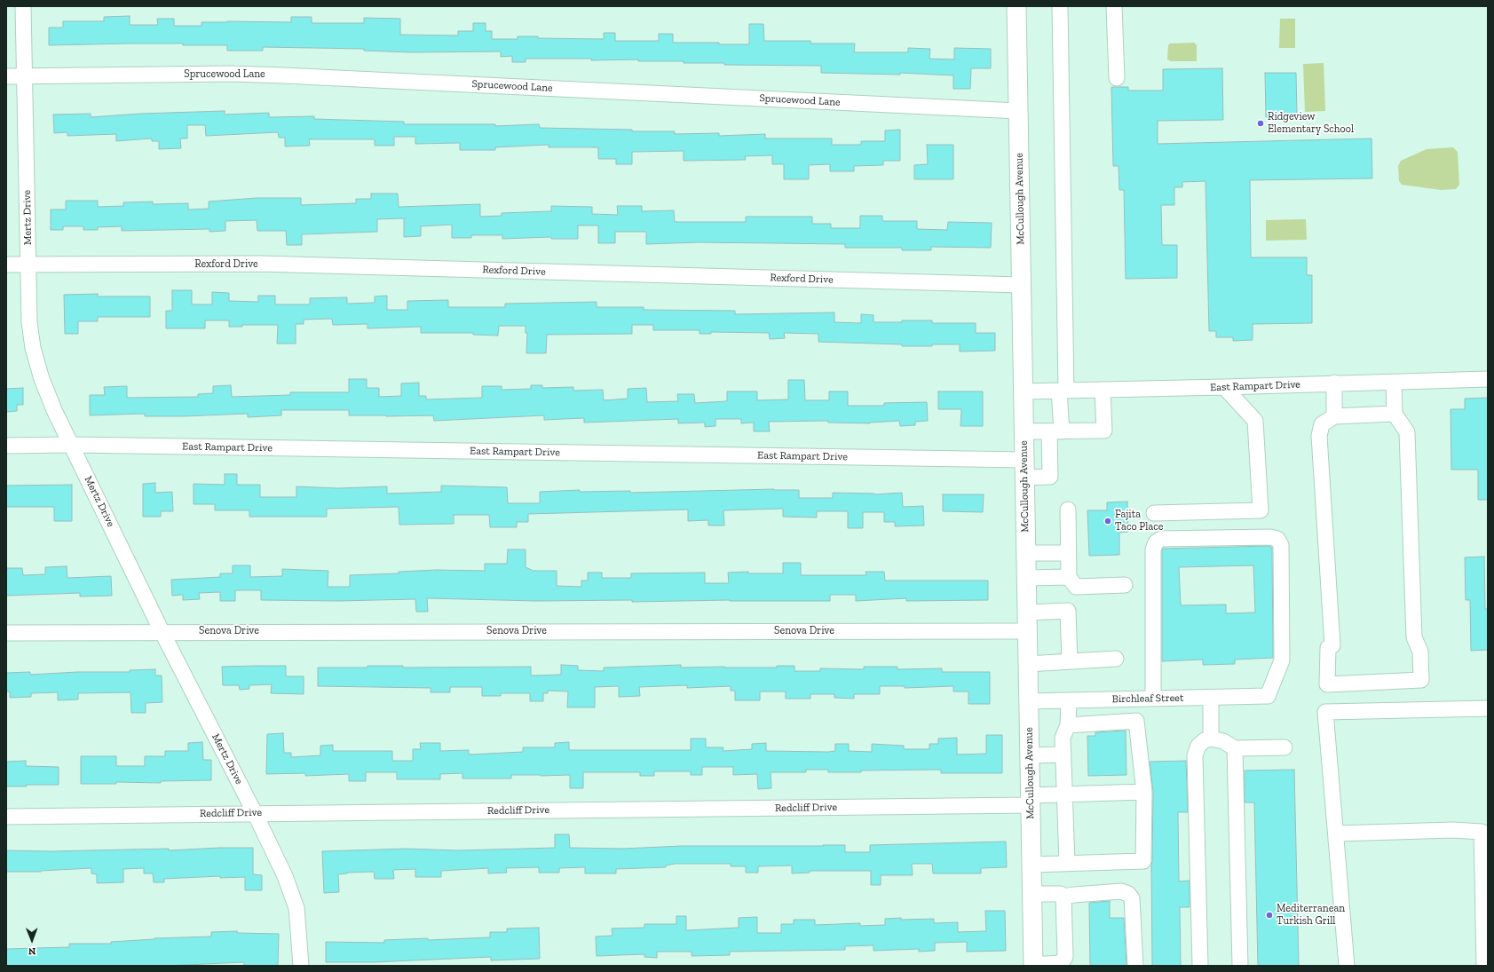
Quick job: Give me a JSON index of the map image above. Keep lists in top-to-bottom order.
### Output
{
  "streets": {
    "main road": ["McCullough Avenue"],
    "street": [
      "Sprucewood Lane",
      "Mertz Drive",
      "Rexford Drive",
      "East Rampart Drive",
      "Senova Drive",
      "Birchleaf Street",
      "Redcliff Drive"
    ]
  },
  "crossings": [
    ["Sprucewood Lane", "McCullough Avenue"],
    ["Sprucewood Lane", "Mertz Drive"],
    ["McCullough Avenue", "Rexford Drive"],
    ["McCullough Avenue", "East Rampart Drive"],
    ["McCullough Avenue", "Senova Drive"],
    ["McCullough Avenue", "Birchleaf Street"],
    ["McCullough Avenue", "Redcliff Drive"],
    ["Mertz Drive", "Rexford Drive"],
    ["Mertz Drive", "East Rampart Drive"],
    ["Mertz Drive", "Senova Drive"],
    ["Mertz Drive", "Redcliff Drive"]
  ],
  "places": ["Ridgeview Elementary School", "Fajita Taco Place", "Mediterranean Turkish Grill"],
  "north": "bottom"
}
